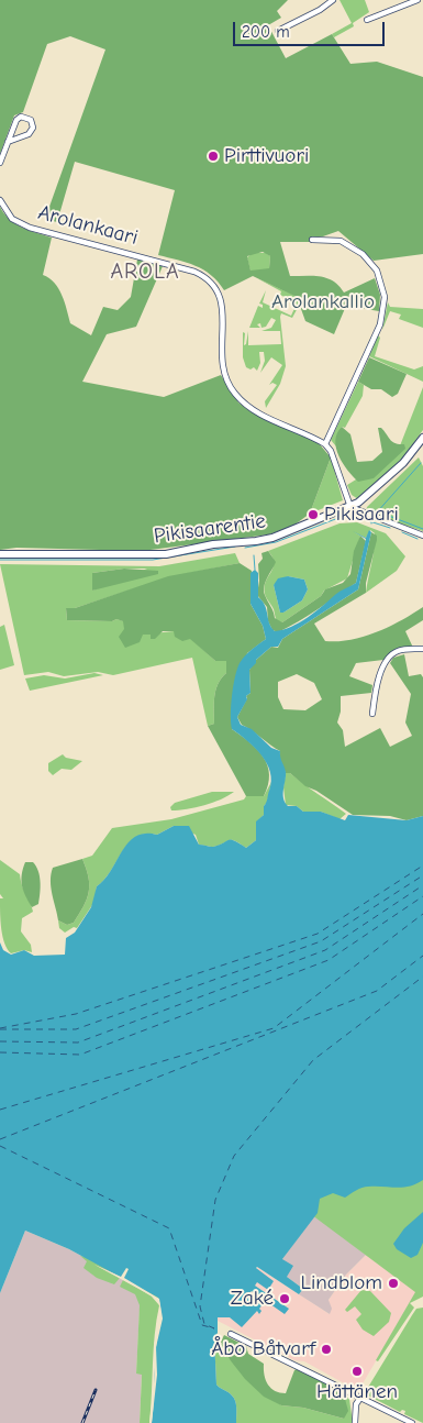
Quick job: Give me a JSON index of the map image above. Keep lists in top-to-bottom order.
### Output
{
  "streets": {
    "street": ["Arolankaari", "Pikisaarentie"]
  },
  "districts": ["AROLA"],
  "parks": ["Arolankallio"],
  "places": [
    "Pirttivuori",
    "Pikisaari",
    "Lindblom",
    "Zaké",
    "Åbo Båtvarf",
    "Hättänen"
  ],
  "scale_bar": "200 m"
}
